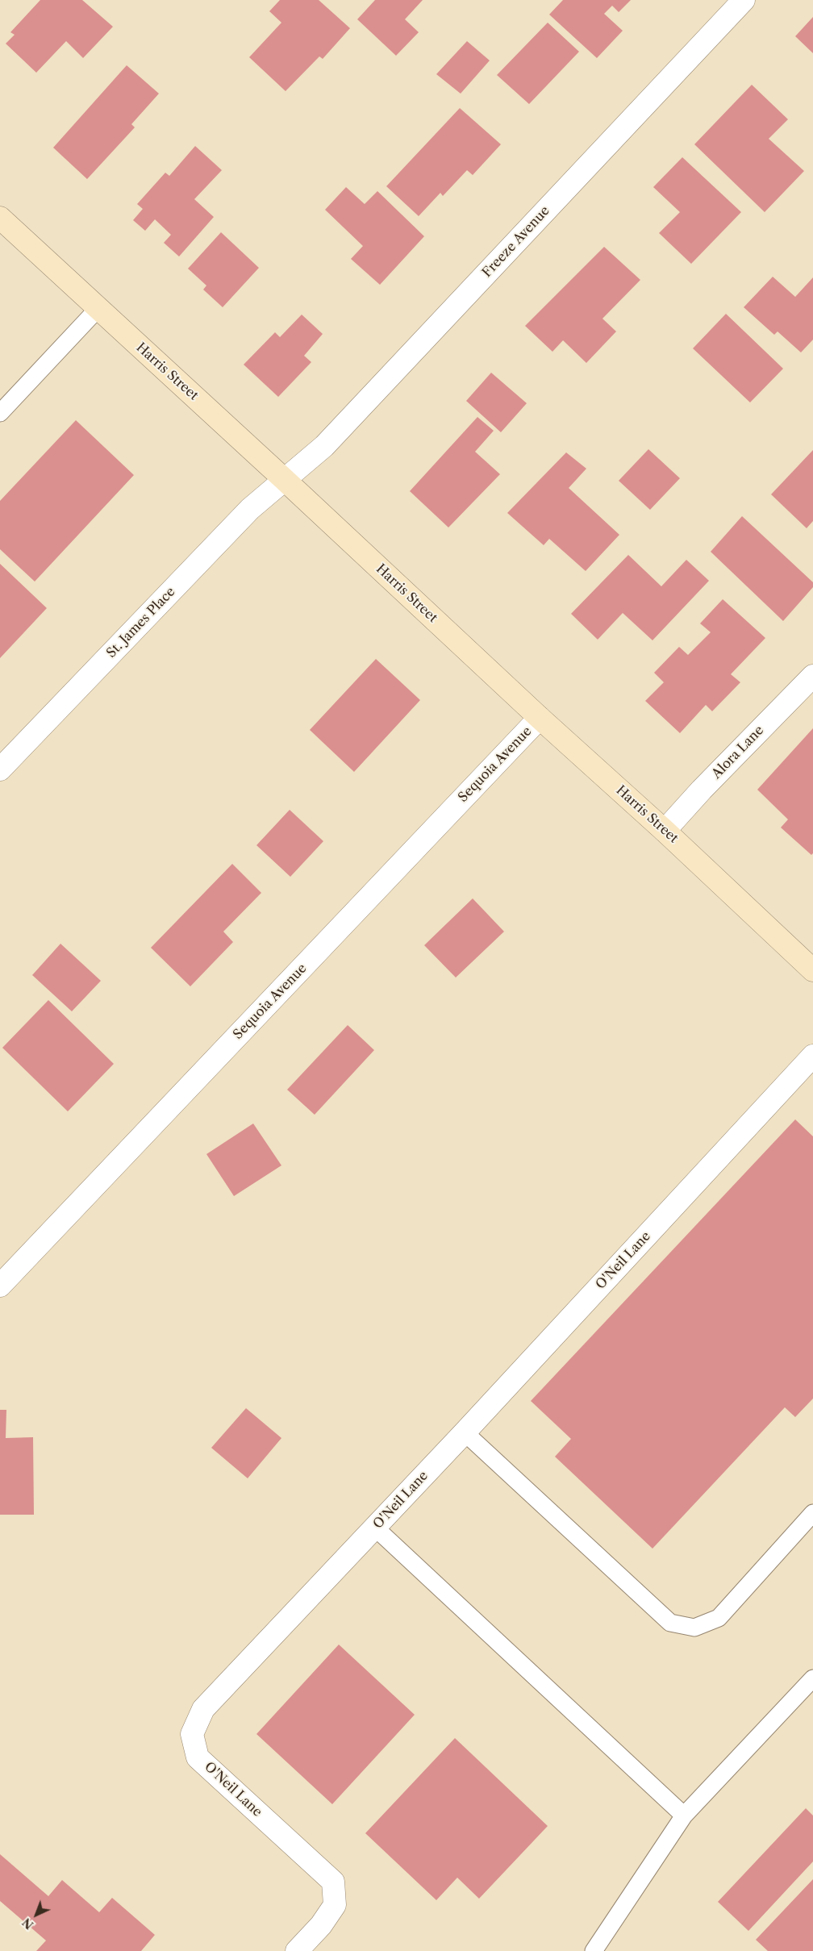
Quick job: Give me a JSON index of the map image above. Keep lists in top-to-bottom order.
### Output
{
  "streets": {
    "main road": ["Harris Street"],
    "street": [
      "Freeze Avenue",
      "St. James Place",
      "Alora Lane",
      "Sequoia Avenue",
      "O'Neil Lane"
    ]
  },
  "crossings": [
    ["Freeze Avenue", "Harris Street"],
    ["Freeze Avenue", "St. James Place"],
    ["Harris Street", "St. James Place"],
    ["Harris Street", "Alora Lane"],
    ["Harris Street", "Sequoia Avenue"]
  ],
  "north": "bottom left"
}
